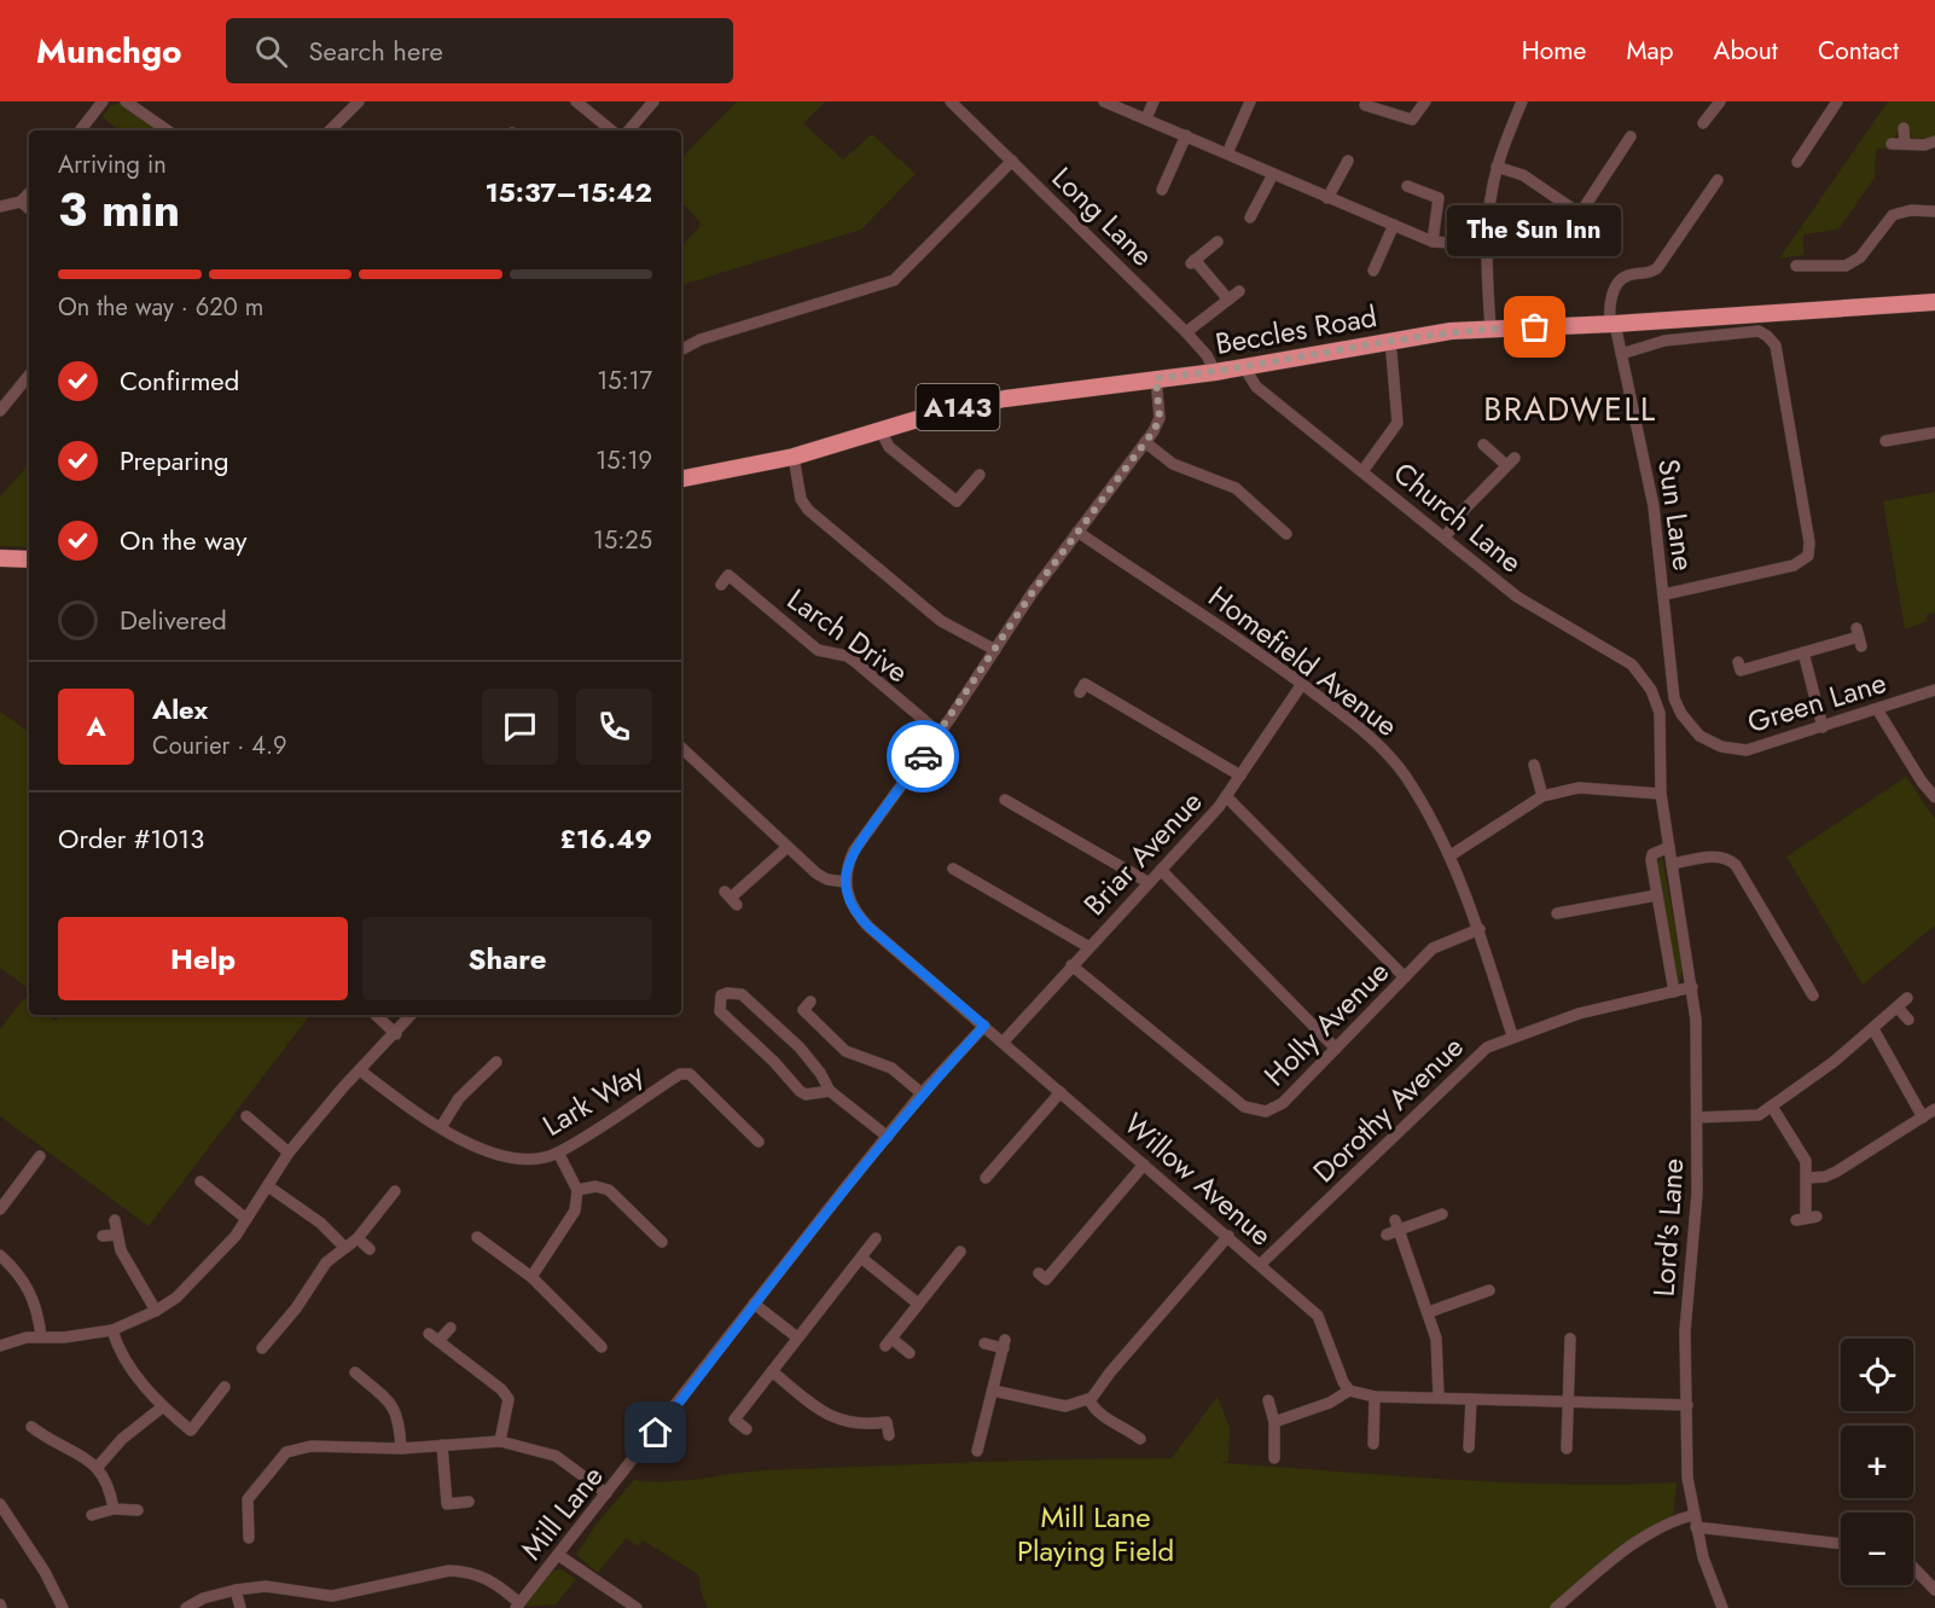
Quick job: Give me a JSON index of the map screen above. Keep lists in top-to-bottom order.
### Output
{
  "streets": {
    "highway": ["Beccles Road", "A143"],
    "street": [
      "Long Lane",
      "Sun Lane",
      "Church Lane",
      "Larch Drive",
      "Homefield Avenue",
      "Green Lane",
      "Briar Avenue",
      "Holly Avenue",
      "Lark Way",
      "Dorothy Avenue",
      "Willow Avenue",
      "Lord's Lane",
      "Mill Lane"
    ]
  },
  "crossings": [
    ["Long Lane", "Beccles Road"],
    ["Beccles Road", "Sun Lane"],
    ["Beccles Road", "Church Lane"],
    ["Sun Lane", "Green Lane"],
    ["Church Lane", "Lord's Lane"],
    ["Homefield Avenue", "Briar Avenue"],
    ["Homefield Avenue", "Holly Avenue"],
    ["Homefield Avenue", "Dorothy Avenue"],
    ["Briar Avenue", "Holly Avenue"],
    ["Briar Avenue", "Willow Avenue"],
    ["Dorothy Avenue", "Willow Avenue"],
    ["Dorothy Avenue", "Lord's Lane"],
    ["Willow Avenue", "Mill Lane"]
  ],
  "districts": ["BRADWELL"],
  "parks": ["Mill Lane Playing Field"],
  "places": ["The Sun Inn"],
  "page": {
    "header": "Munchgo",
    "search": "Search here",
    "nav": [
      "Home",
      "Map",
      "About",
      "Contact"
    ],
    "heading": ["3 min", "Arriving in", "15:37–15:42"],
    "panel": [
      "Alex",
      "Courier · 4.9",
      "Order #1013",
      "£16.49"
    ],
    "bubble": "The Sun Inn",
    "bar": "On the way · 620 m",
    "list": [
      ["Confirmed", "15:17"],
      ["Preparing", "15:19"],
      ["On the way", "15:25"],
      "Delivered"
    ],
    "round": "A",
    "buttons": ["Help", "Share"],
    "map_buttons": ["+", "−"]
  }
}
